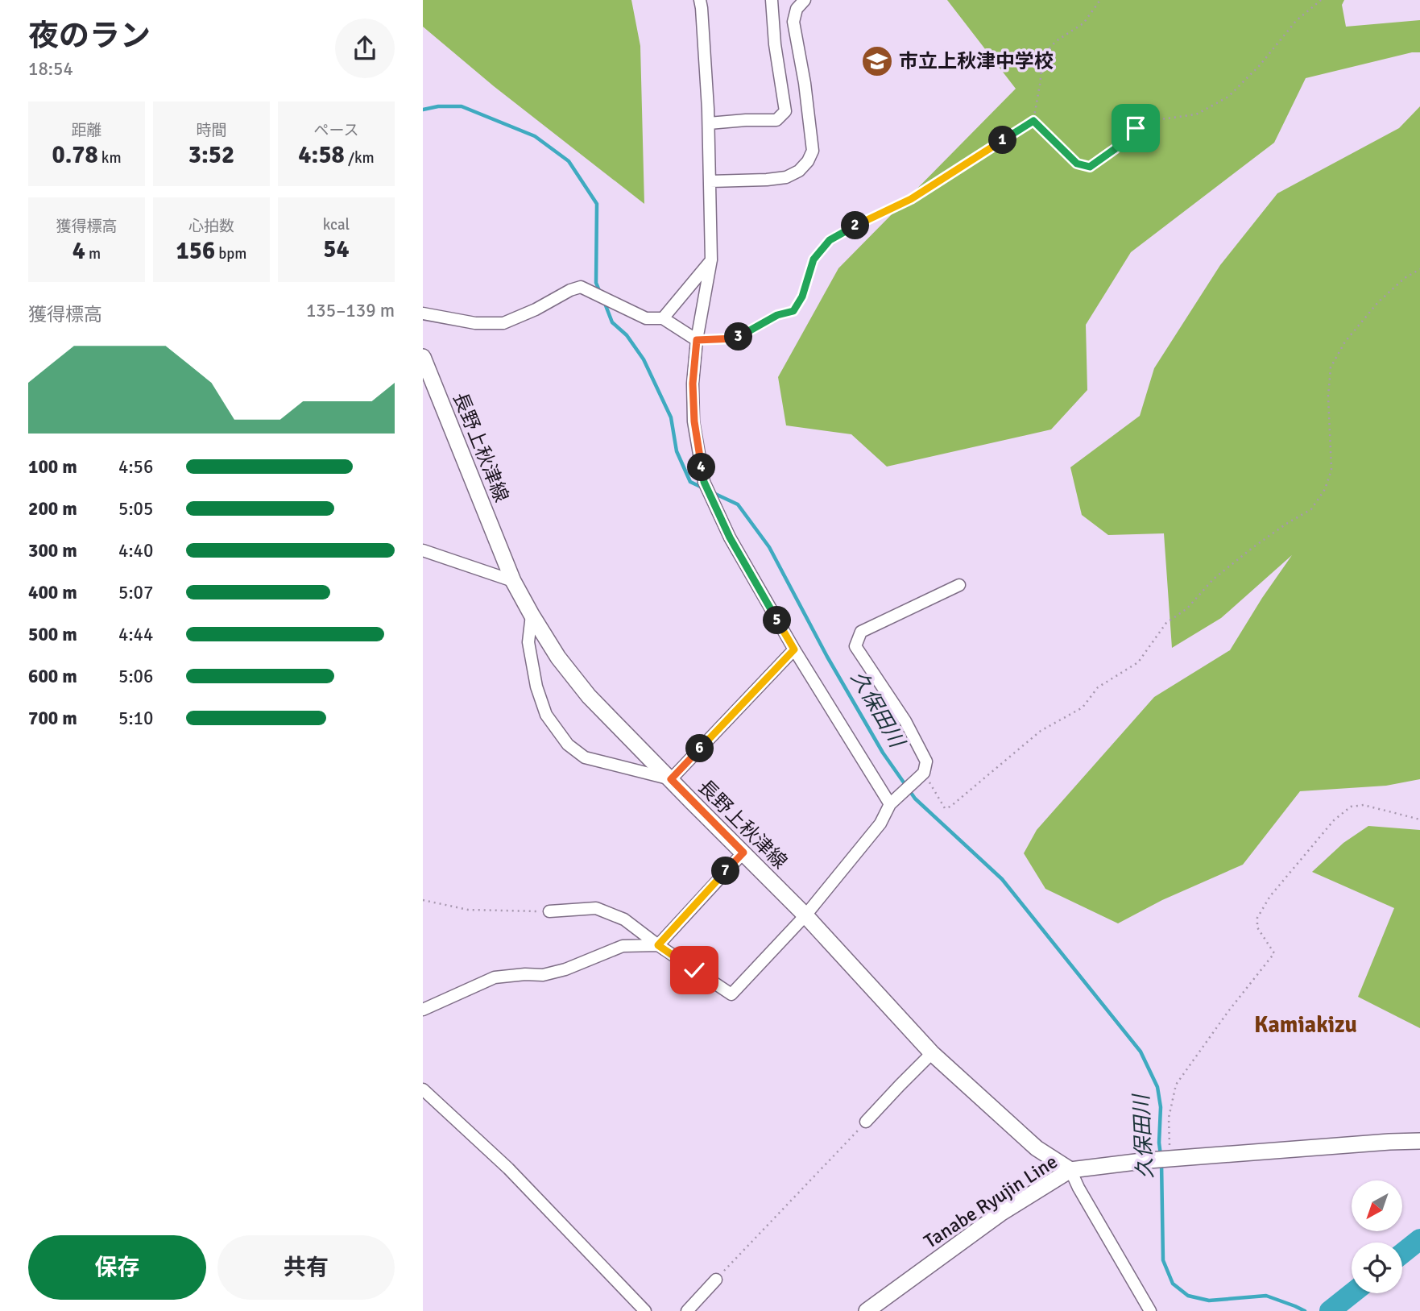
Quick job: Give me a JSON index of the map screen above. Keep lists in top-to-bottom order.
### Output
{
  "streets": {
    "main road": ["長野上秋津線", "Tanabe Ryujin Line"]
  },
  "crossings": [
    ["長野上秋津線", "Tanabe Ryujin Line"]
  ],
  "districts": ["Kamiakizu"],
  "water": ["久保田川"],
  "places": {
    "school or university": ["市立上秋津中学校"]
  },
  "north": "bottom left",
  "page": {
    "heading": ["夜のラン", "18:54"],
    "stats": [
      ["距離", "0.78 km"],
      ["時間", "3:52"],
      ["ペース", "4:58 /km"],
      ["獲得標高", "4 m"],
      ["心拍数", "156 bpm"],
      ["kcal", "54"]
    ],
    "pins": [
      "1",
      "2",
      "3",
      "4",
      "5",
      "6",
      "7"
    ],
    "chart": ["獲得標高", "135–139 m"],
    "list": [
      {
        "name": "100 m",
        "note": "4:56"
      },
      {
        "name": "200 m",
        "note": "5:05"
      },
      {
        "name": "300 m",
        "note": "4:40"
      },
      {
        "name": "400 m",
        "note": "5:07"
      },
      {
        "name": "500 m",
        "note": "4:44"
      },
      {
        "name": "600 m",
        "note": "5:06"
      },
      {
        "name": "700 m",
        "note": "5:10"
      }
    ],
    "buttons": ["保存", "共有"]
  }
}
